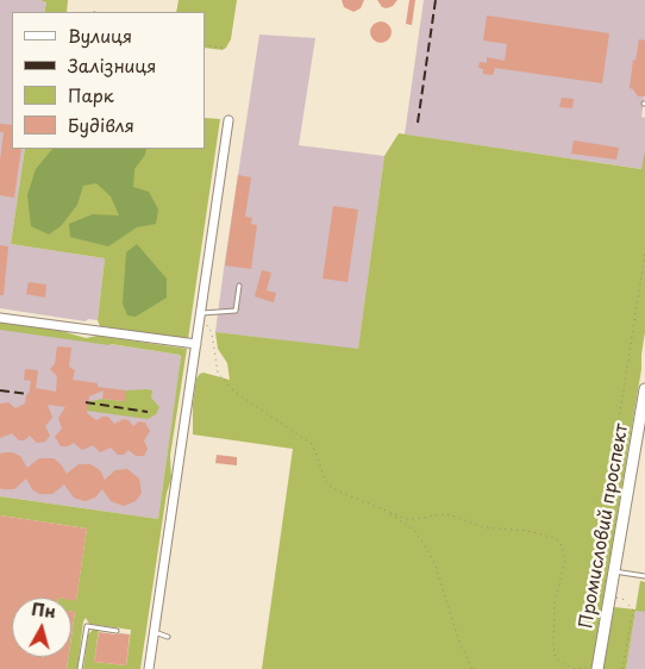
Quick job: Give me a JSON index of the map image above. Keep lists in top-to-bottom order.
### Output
{
  "streets": {
    "street": ["Промисловий проспект"]
  },
  "legend": [
    "Вулиця",
    "Залізниця",
    "Парк",
    "Будівля"
  ],
  "north": "top"
}
